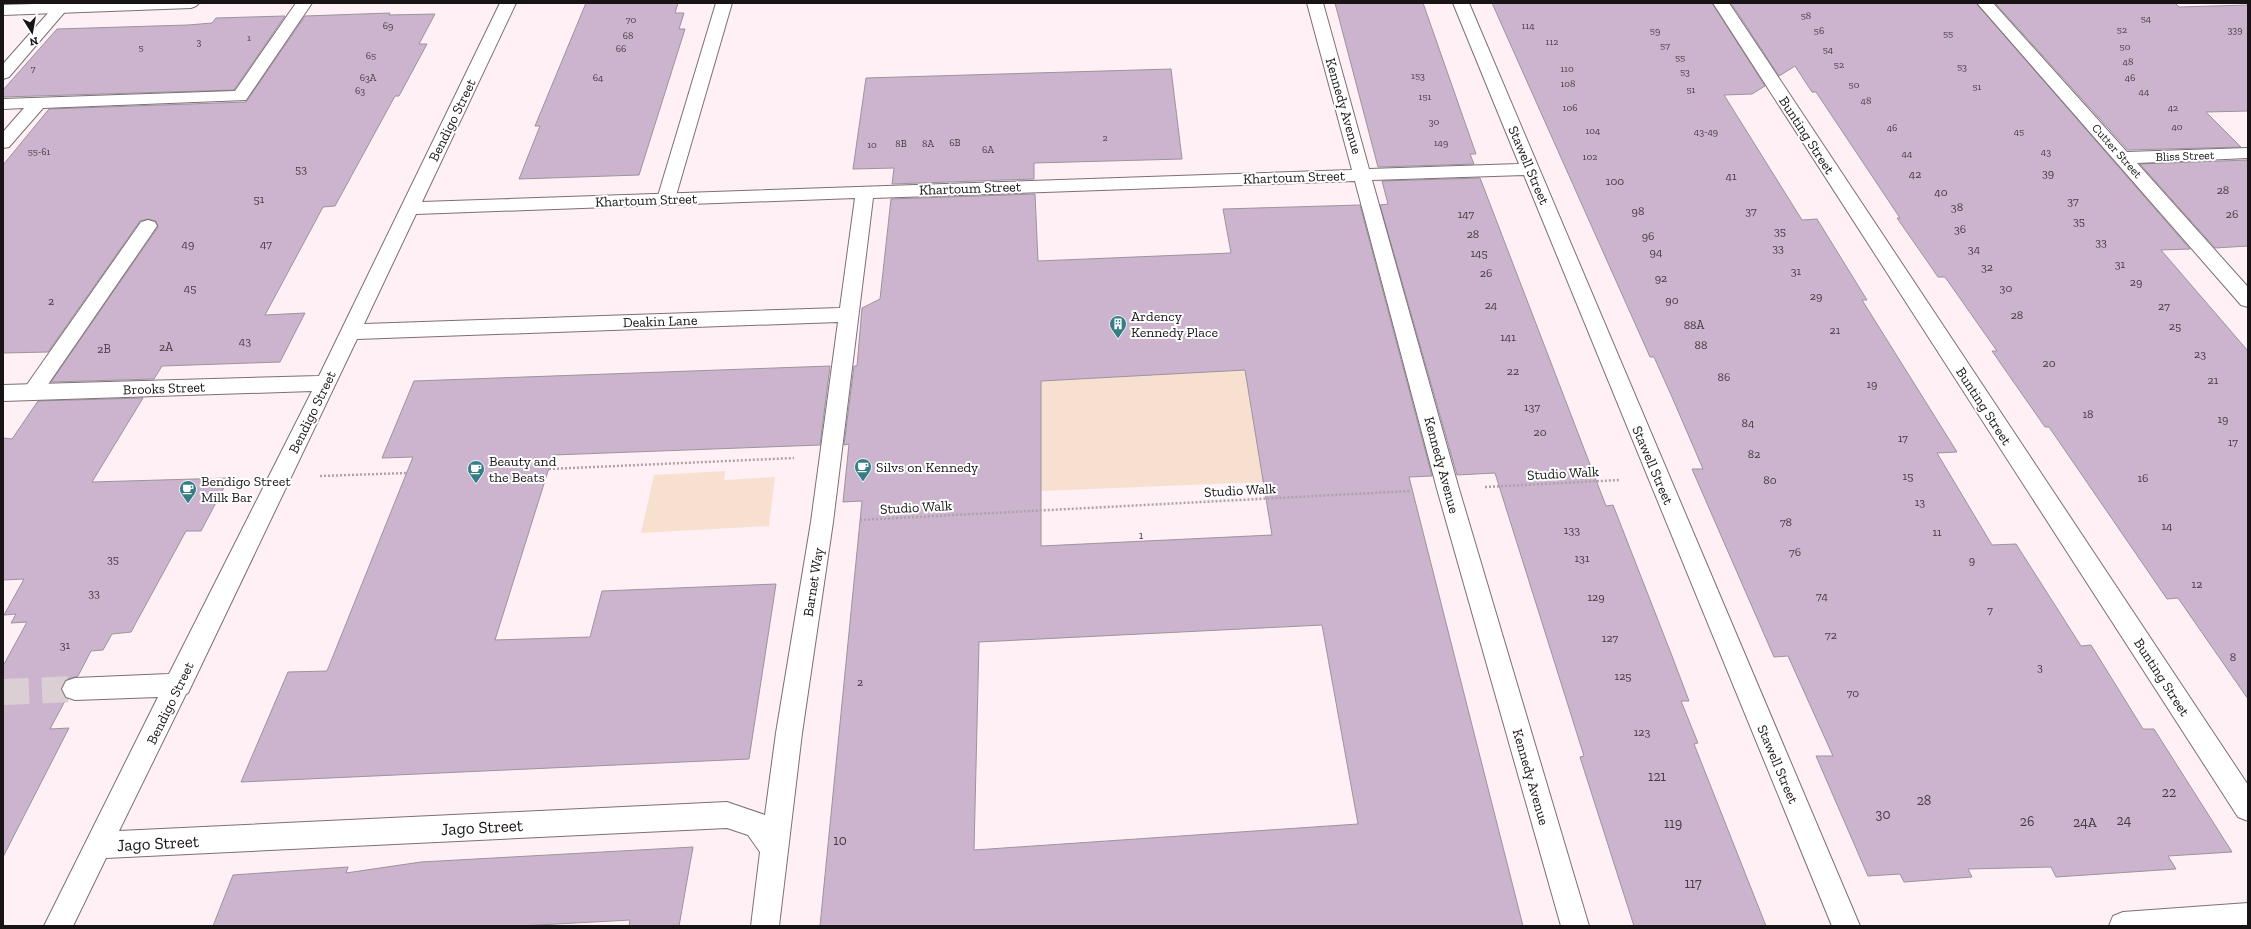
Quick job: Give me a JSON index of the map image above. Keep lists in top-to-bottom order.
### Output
{
  "streets": {
    "street": [
      "Kennedy Avenue",
      "Bendigo Street",
      "Bunting Street",
      "Cutter Street",
      "Bliss Street",
      "Stawell Street",
      "Khartoum Street",
      "Deakin Lane",
      "Brooks Street",
      "Barnet Way",
      "Jago Street"
    ],
    "path": ["Studio Walk"]
  },
  "crossings": [
    ["Kennedy Avenue", "Khartoum Street"],
    ["Kennedy Avenue", "Studio Walk"],
    ["Bendigo Street", "Khartoum Street"],
    ["Bendigo Street", "Deakin Lane"],
    ["Bendigo Street", "Brooks Street"],
    ["Bendigo Street", "Jago Street"],
    ["Cutter Street", "Bliss Street"],
    ["Stawell Street", "Khartoum Street"],
    ["Stawell Street", "Studio Walk"],
    ["Deakin Lane", "Barnet Way"],
    ["Studio Walk", "Barnet Way"],
    ["Barnet Way", "Jago Street"]
  ],
  "places": {
    "building": ["Ardency Kennedy Place"],
    "cafe": ["Silvs on Kennedy", "Beauty and the Beats", "Bendigo Street Milk Bar"]
  },
  "house_numbers": [
    "58",
    "54",
    "70",
    "69",
    "114",
    "52",
    "339",
    "59",
    "56",
    "55",
    "68",
    "1",
    "3",
    "112",
    "57",
    "50",
    "5",
    "66",
    "54",
    "65",
    "55",
    "48",
    "52",
    "53",
    "7",
    "110",
    "53",
    "153",
    "63A",
    "64",
    "46",
    "108",
    "50",
    "51",
    "51",
    "63",
    "44",
    "151",
    "48",
    "106",
    "42",
    "30",
    "40",
    "46",
    "104",
    "43-49",
    "45",
    "2",
    "6B",
    "149",
    "8B",
    "8A",
    "10",
    "6A",
    "55-61",
    "43",
    "44",
    "102",
    "53",
    "39",
    "42",
    "41",
    "100",
    "28",
    "40",
    "51",
    "37",
    "38",
    "98",
    "37",
    "147",
    "26",
    "35",
    "36",
    "35",
    "28",
    "96",
    "33",
    "49",
    "47",
    "33",
    "34",
    "94",
    "145",
    "31",
    "32",
    "31",
    "26",
    "92",
    "29",
    "45",
    "30",
    "29",
    "90",
    "2",
    "24",
    "27",
    "28",
    "88A",
    "25",
    "21",
    "141",
    "43",
    "88",
    "2A",
    "2B",
    "23",
    "20",
    "22",
    "86",
    "21",
    "19",
    "137",
    "18",
    "19",
    "84",
    "20",
    "17",
    "17",
    "82",
    "15",
    "16",
    "80",
    "13",
    "78",
    "14",
    "133",
    "11",
    "1",
    "76",
    "131",
    "35",
    "9",
    "12",
    "33",
    "74",
    "129",
    "7",
    "72",
    "127",
    "31",
    "8",
    "3",
    "125",
    "2",
    "70",
    "123",
    "121",
    "22",
    "28",
    "30",
    "24",
    "26",
    "24A",
    "119",
    "10",
    "117"
  ],
  "north": "bottom"
}
